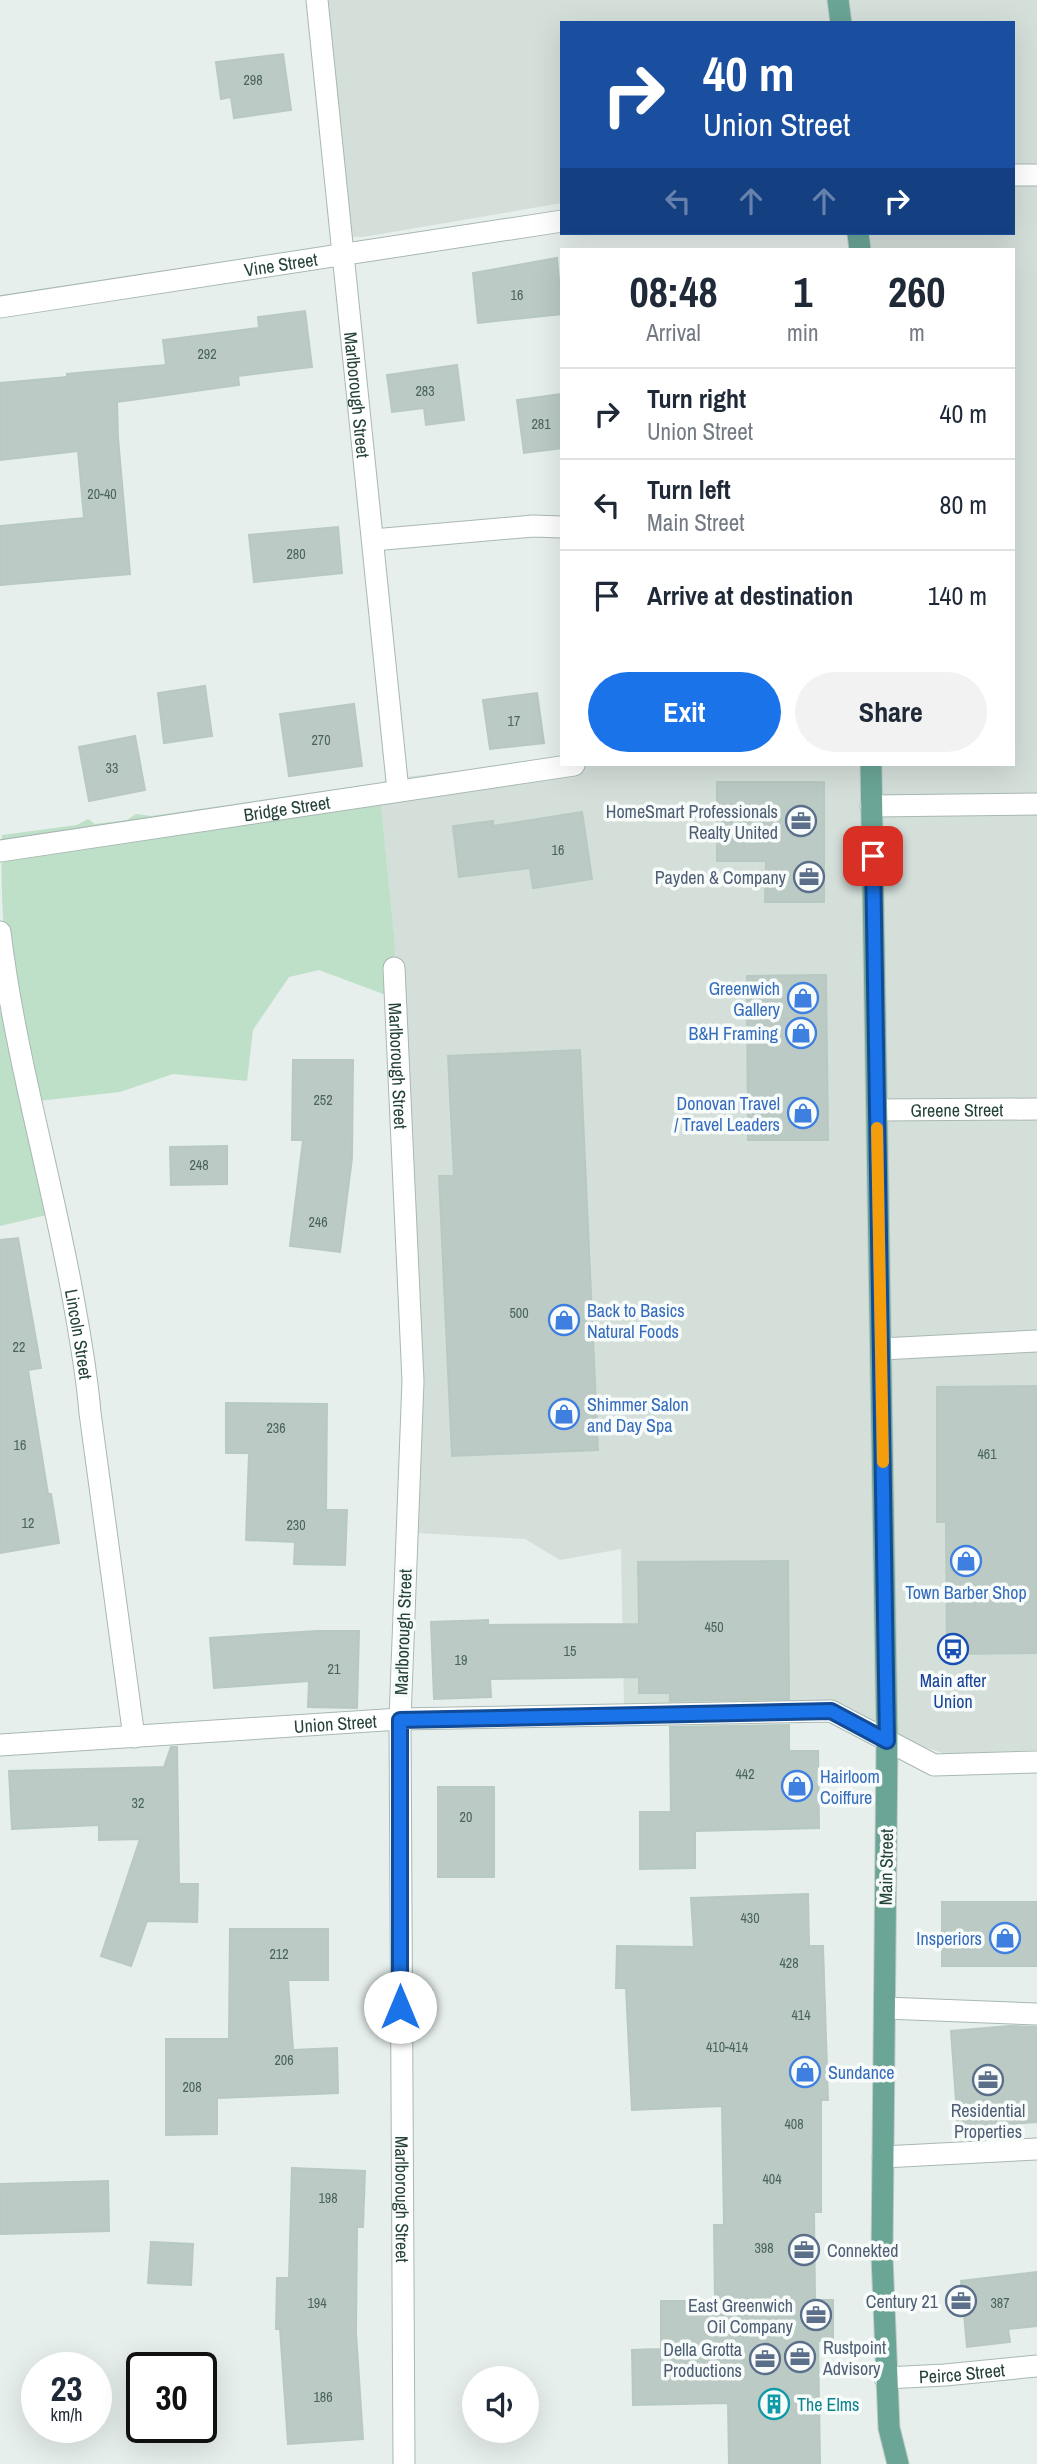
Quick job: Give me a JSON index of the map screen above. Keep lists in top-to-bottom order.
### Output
{
  "streets": {
    "main road": ["Main Street"],
    "street": [
      "Vine Street",
      "Marlborough Street",
      "Bridge Street",
      "Greene Street",
      "Lincoln Street",
      "Union Street",
      "Peirce Street"
    ]
  },
  "crossings": [
    ["Vine Street", "Marlborough Street"],
    ["Marlborough Street", "Bridge Street"],
    ["Marlborough Street", "Union Street"],
    ["Greene Street", "Main Street"],
    ["Lincoln Street", "Union Street"],
    ["Union Street", "Main Street"],
    ["Main Street", "Peirce Street"]
  ],
  "places": {
    "office": [
      "HomeSmart Professionals Realty United",
      "Payden & Company",
      "Residential Properties",
      "Connekted",
      "Century 21",
      "East Greenwich Oil Company",
      "Rustpoint Advisory",
      "Della Grotta Productions"
    ],
    "shop": [
      "Greenwich Gallery",
      "B&H Framing",
      "Donovan Travel / Travel Leaders",
      "Back to Basics Natural Foods",
      "Shimmer Salon and Day Spa",
      "Town Barber Shop",
      "Hairloom Coiffure",
      "Insperiors",
      "Sundance"
    ],
    "bus stop": ["Main after Union"],
    "building": ["The Elms"]
  },
  "house_numbers": [
    "298",
    "16",
    "292",
    "283",
    "281",
    "20-40",
    "280",
    "17",
    "270",
    "33",
    "16",
    "252",
    "248",
    "246",
    "500",
    "22",
    "236",
    "16",
    "461",
    "12",
    "230",
    "450",
    "15",
    "19",
    "21",
    "442",
    "32",
    "20",
    "430",
    "212",
    "428",
    "414",
    "410-414",
    "206",
    "208",
    "408",
    "404",
    "198",
    "398",
    "194",
    "387",
    "186"
  ],
  "page": {
    "turn": ["40 m", "Union Street"],
    "eta": [
      "08:48",
      "Arrival",
      "1",
      "min",
      "260",
      "m"
    ],
    "list": [
      {
        "name": "Turn right",
        "note": "Union Street",
        "value": "40 m"
      },
      {
        "name": "Turn left",
        "note": "Main Street",
        "value": "80 m"
      },
      {
        "name": "Arrive at destination",
        "value": "140 m"
      }
    ],
    "buttons": ["Exit", "Share"],
    "speed": "23 km/h",
    "limit": "30"
  }
}
